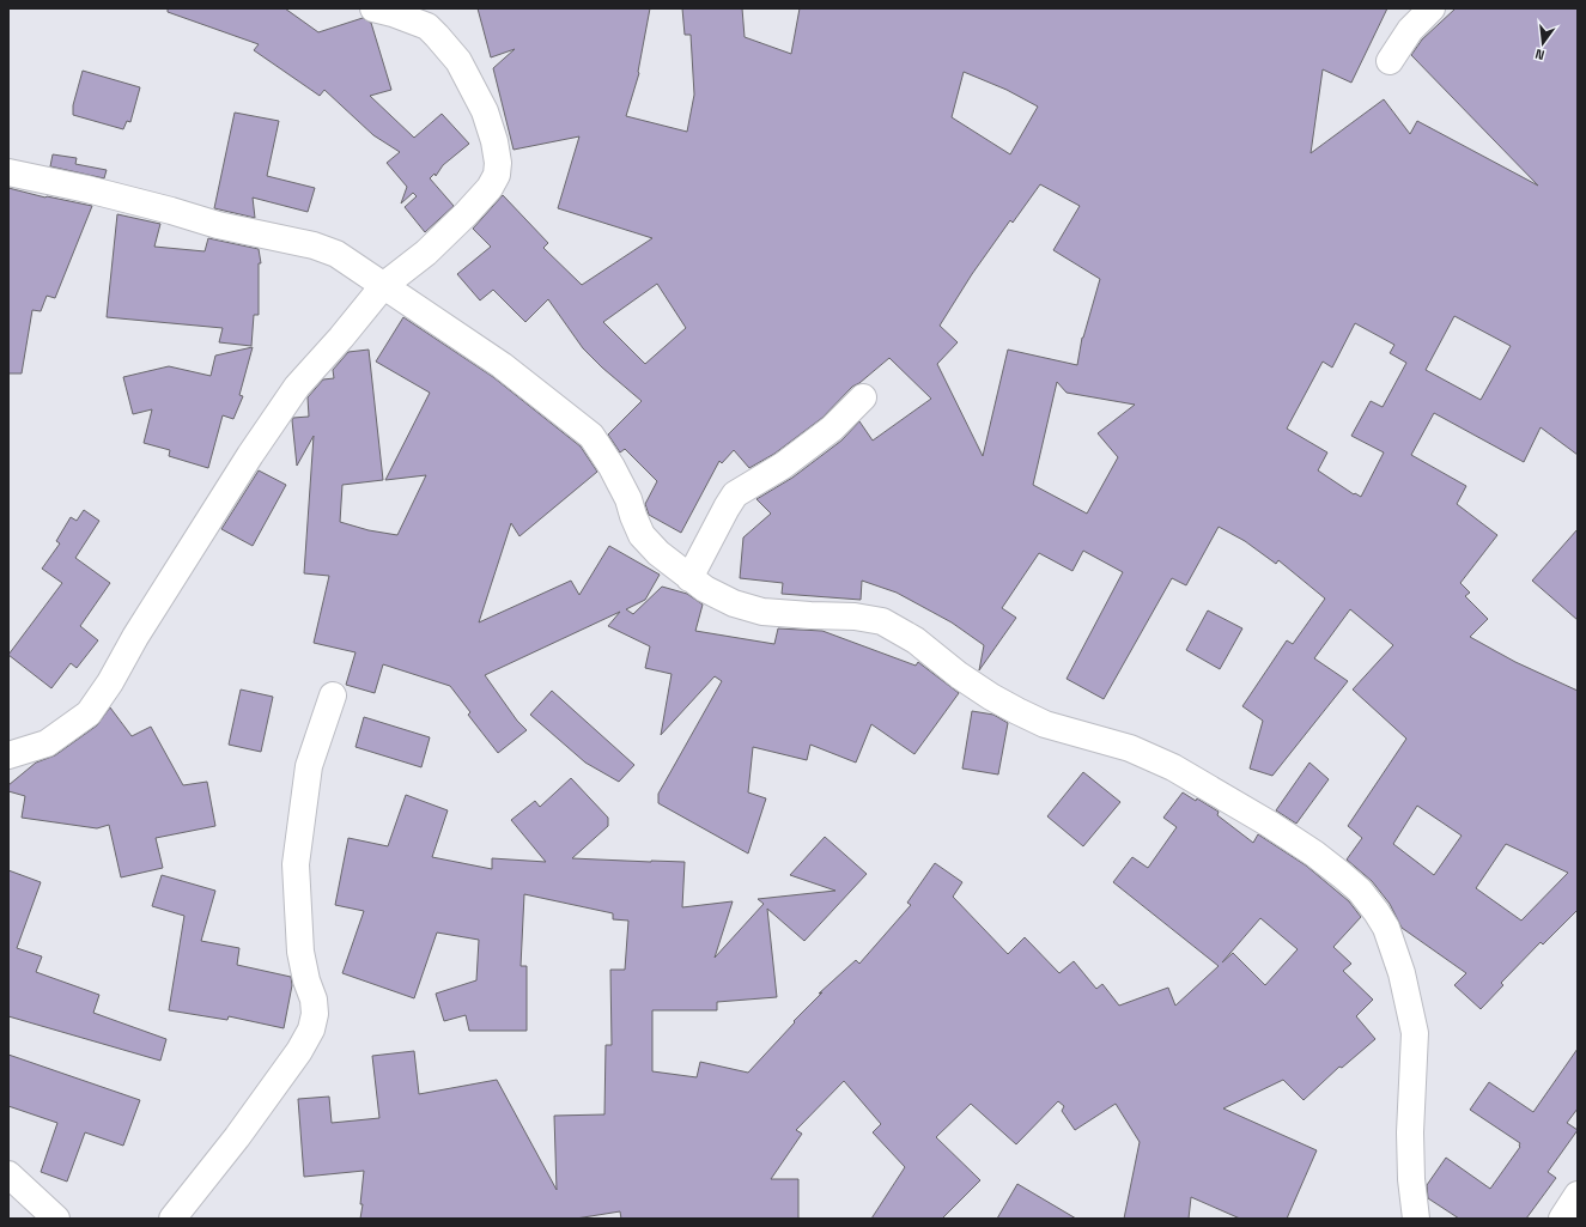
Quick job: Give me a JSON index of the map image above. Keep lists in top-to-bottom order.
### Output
{
  "north": "bottom"
}
